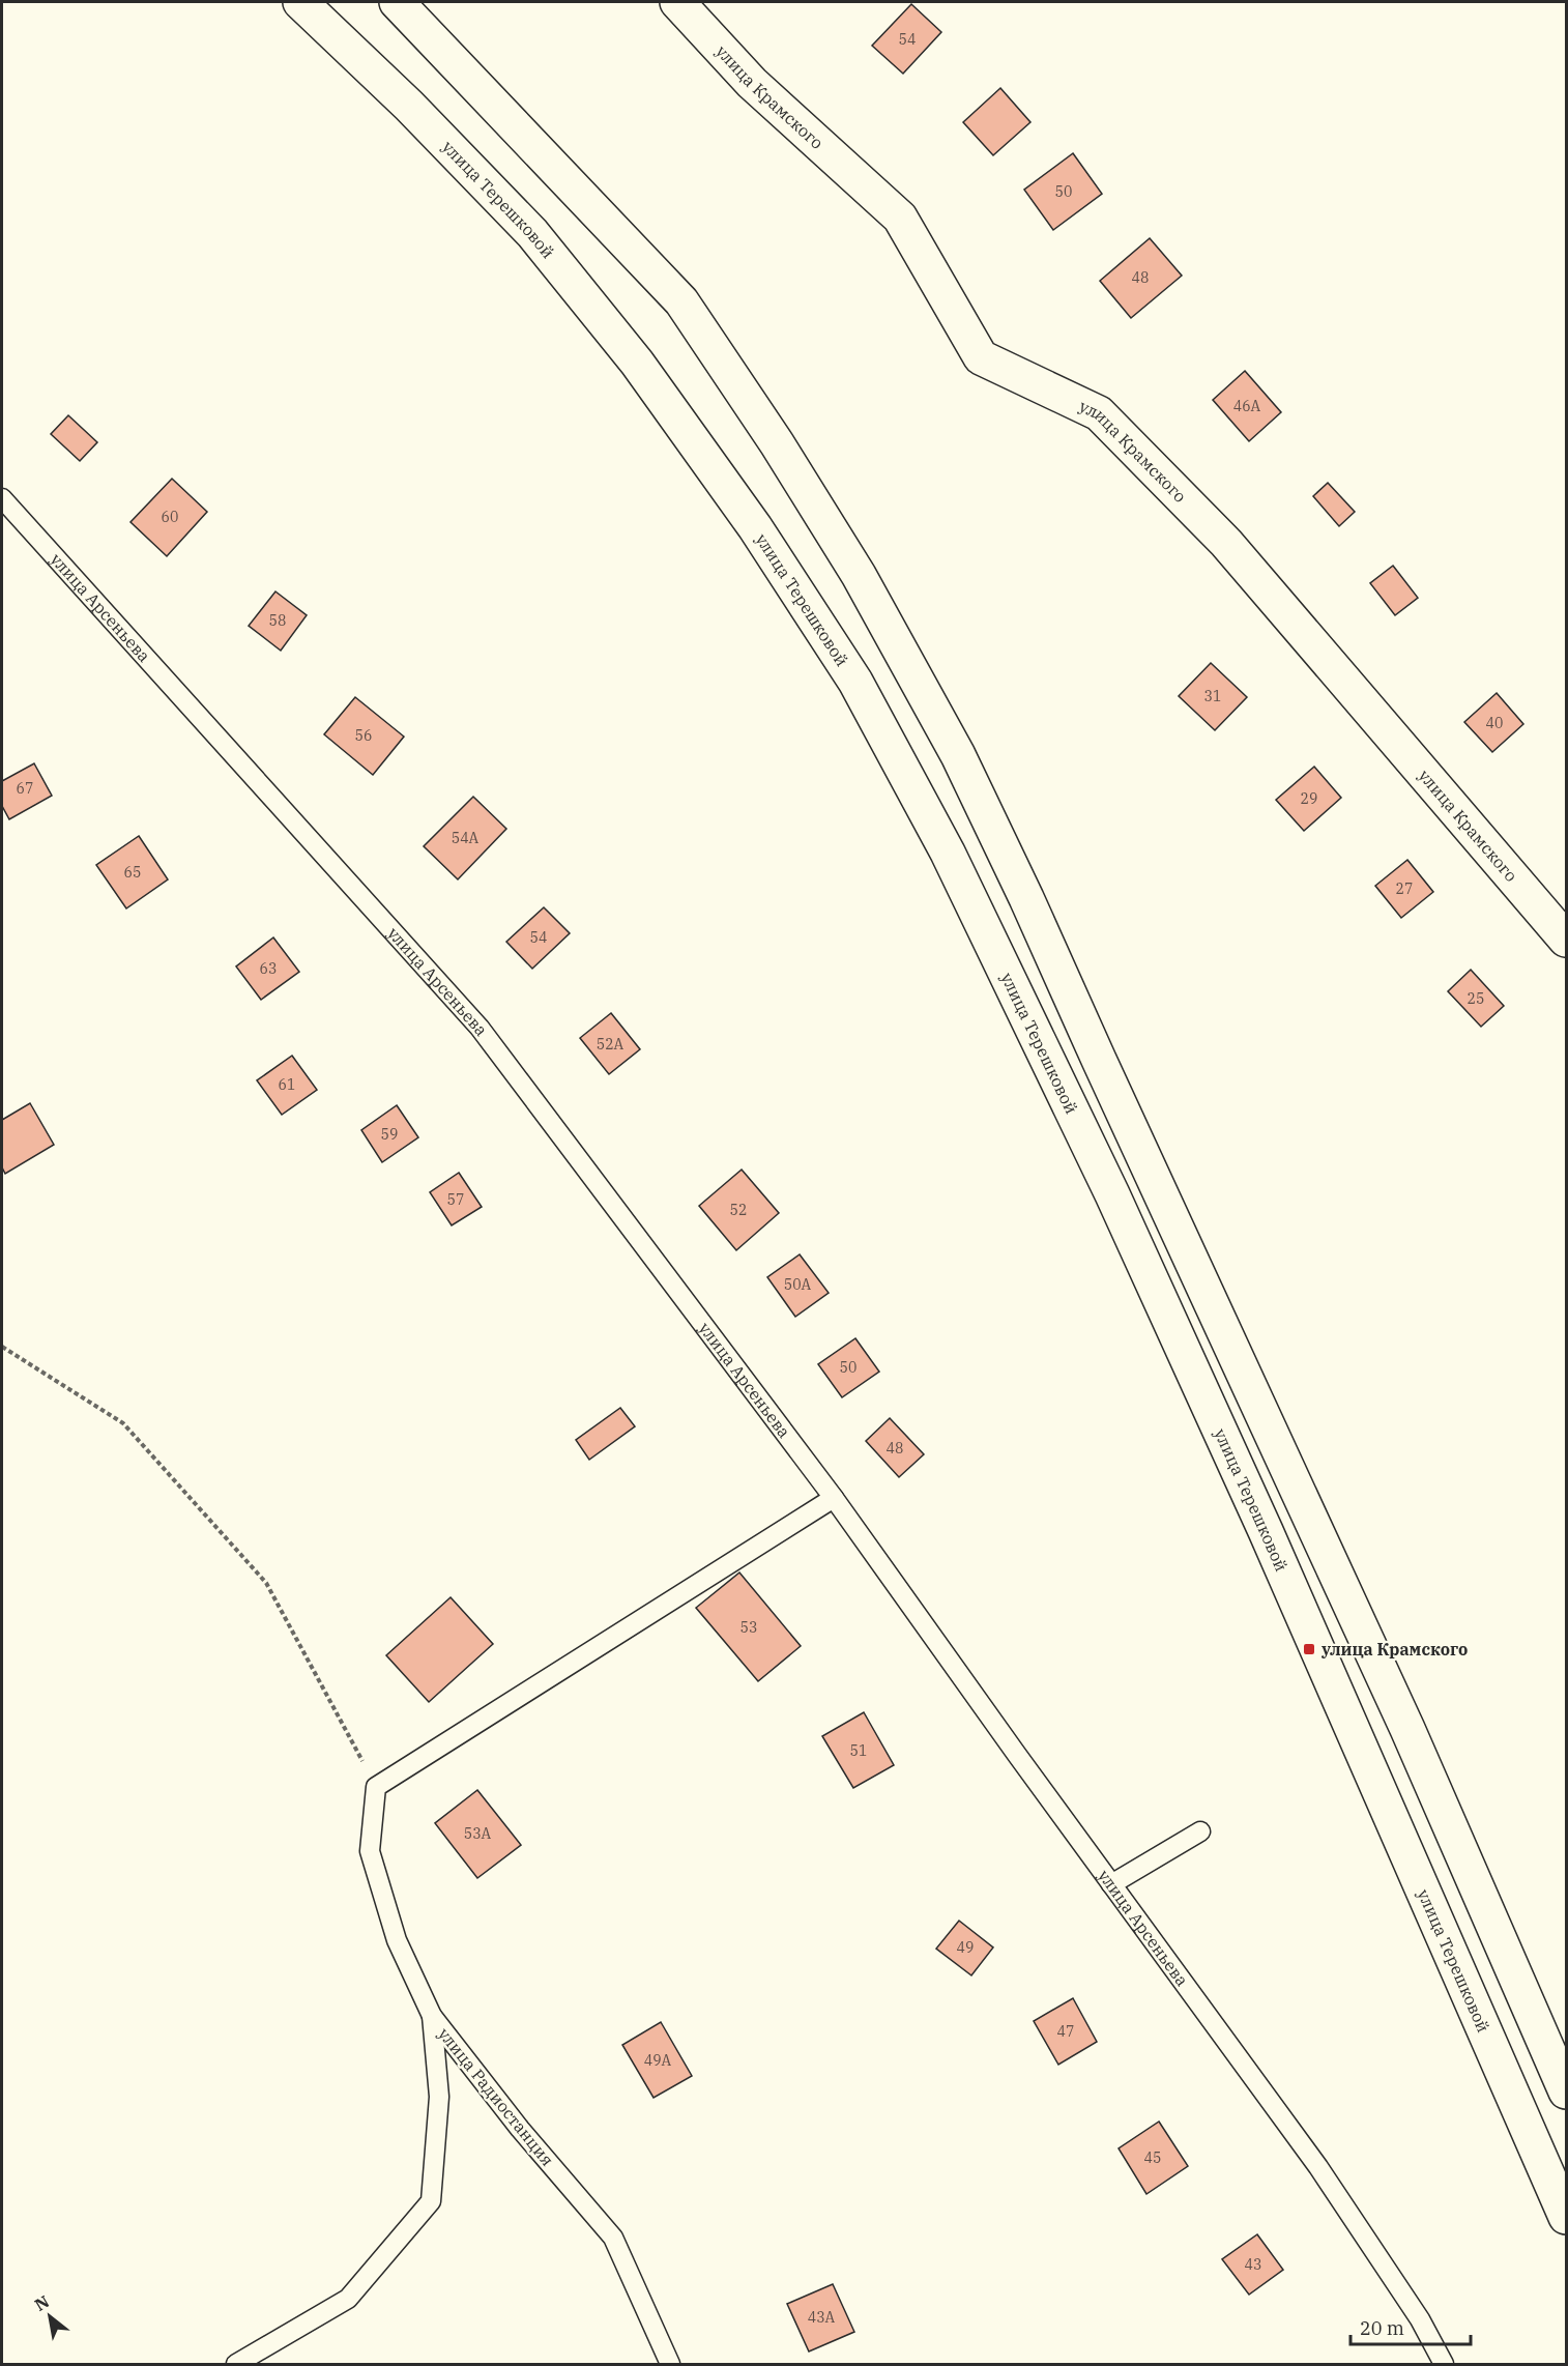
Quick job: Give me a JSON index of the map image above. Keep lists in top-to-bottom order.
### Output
{
  "streets": {
    "main road": ["улица Крамского", "улица Терешковой"],
    "lane": ["улица Арсеньева", "улица Радиостанция"]
  },
  "places": {
    "transit": ["улица Крамского"]
  },
  "house_numbers": [
    "54",
    "50",
    "48",
    "46А",
    "60",
    "58",
    "31",
    "40",
    "56",
    "67",
    "29",
    "54А",
    "65",
    "27",
    "54",
    "63",
    "25",
    "52А",
    "61",
    "59",
    "57",
    "52",
    "50А",
    "50",
    "48",
    "53",
    "51",
    "53А",
    "49",
    "47",
    "49А",
    "45",
    "43",
    "43А"
  ],
  "scale_bar": "20 m",
  "north": "top left"
}
